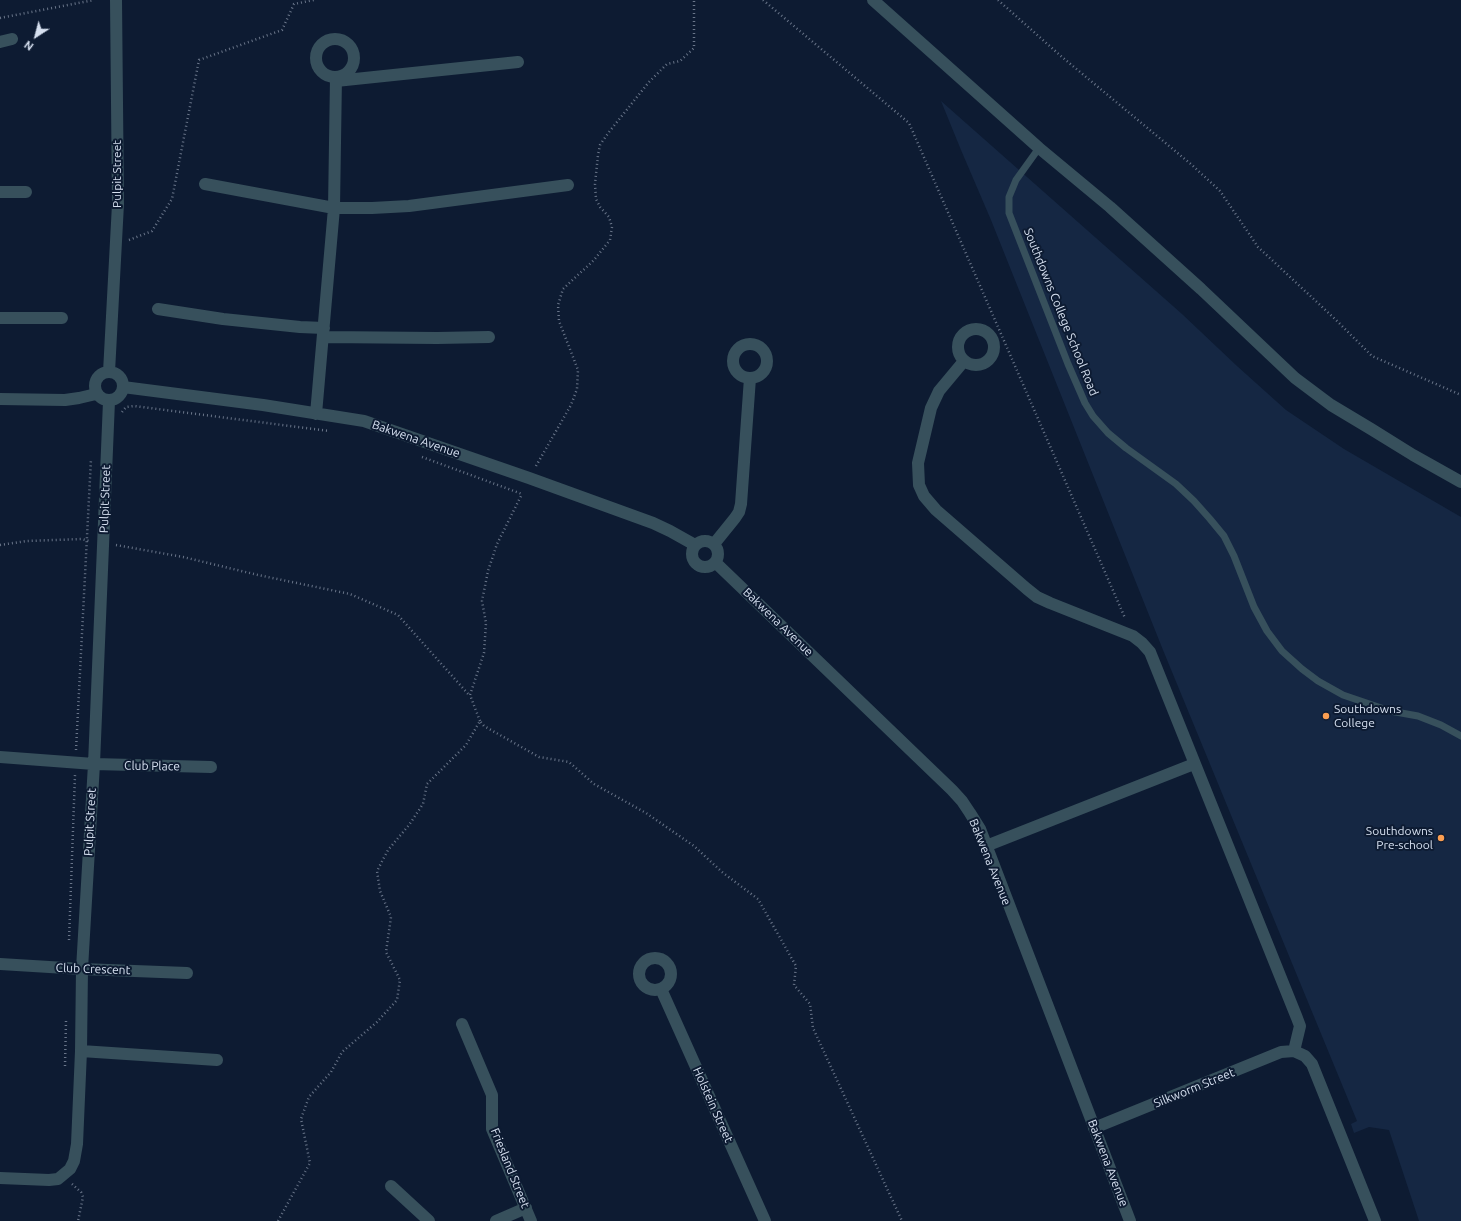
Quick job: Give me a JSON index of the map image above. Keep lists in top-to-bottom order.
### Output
{
  "streets": {
    "street": [
      "Pulpit Street",
      "Bakwena Avenue",
      "Club Place",
      "Club Crescent",
      "Silkworm Street",
      "Holstein Street",
      "Friesland Street"
    ],
    "lane": ["Southdowns College School Road"]
  },
  "crossings": [
    ["Pulpit Street", "Bakwena Avenue"],
    ["Pulpit Street", "Club Place"],
    ["Pulpit Street", "Club Crescent"],
    ["Bakwena Avenue", "Silkworm Street"]
  ],
  "places": ["Southdowns College", "Southdowns Pre-school"],
  "north": "bottom left"
}
